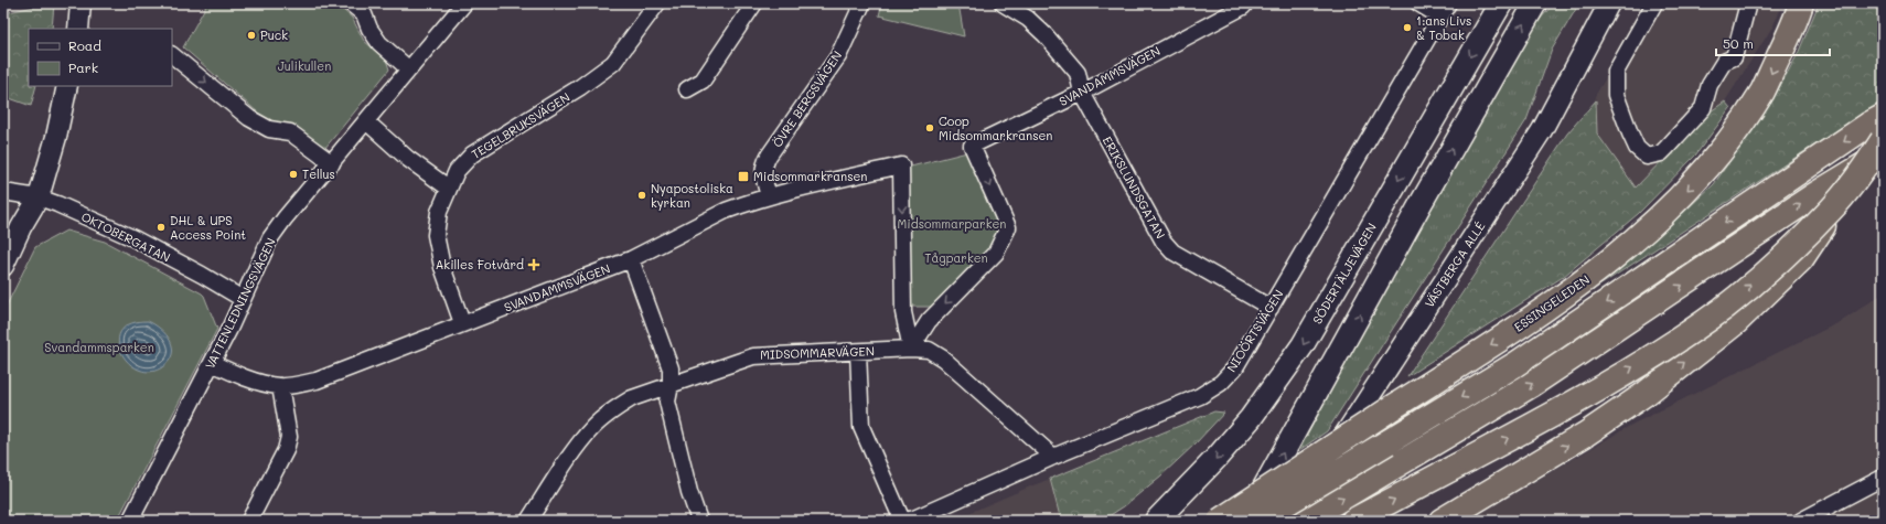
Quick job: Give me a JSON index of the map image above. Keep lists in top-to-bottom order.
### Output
{
  "streets": {
    "highway": ["ESSINGELEDEN"],
    "main road": ["SÖDERTÄLJEVÄGEN"],
    "street": [
      "SVANDAMMSVÄGEN",
      "ÖVRE BERGSVÄGEN",
      "TEGELBRUKSVÄGEN",
      "ERIKSLUNDSGATAN",
      "OKTOBERGATAN",
      "VÄSTBERGA ALLÉ",
      "VATTENLEDNINGSVÄGEN",
      "NIOÖRTSVÄGEN",
      "MIDSOMMARVÄGEN"
    ]
  },
  "crossings": [
    ["SVANDAMMSVÄGEN", "ÖVRE BERGSVÄGEN"],
    ["SVANDAMMSVÄGEN", "TEGELBRUKSVÄGEN"],
    ["SVANDAMMSVÄGEN", "ERIKSLUNDSGATAN"],
    ["SVANDAMMSVÄGEN", "VATTENLEDNINGSVÄGEN"],
    ["SVANDAMMSVÄGEN", "MIDSOMMARVÄGEN"],
    ["ERIKSLUNDSGATAN", "NIOÖRTSVÄGEN"],
    ["OKTOBERGATAN", "VATTENLEDNINGSVÄGEN"],
    ["NIOÖRTSVÄGEN", "MIDSOMMARVÄGEN"]
  ],
  "parks": [
    "Julikullen",
    "Midsommarparken",
    "Tågparken",
    "Svandammsparken"
  ],
  "places": {
    "other": [
      "1:ans Livs & Tobak",
      "Puck",
      "Coop Midsommarkransen",
      "Tellus",
      "Nyapostoliska kyrkan",
      "DHL & UPS Access Point"
    ],
    "transit": ["Midsommarkransen"],
    "health": ["Akilles Fotvård"]
  },
  "legend": ["Road", "Park"],
  "scale_bar": "50 m"
}
